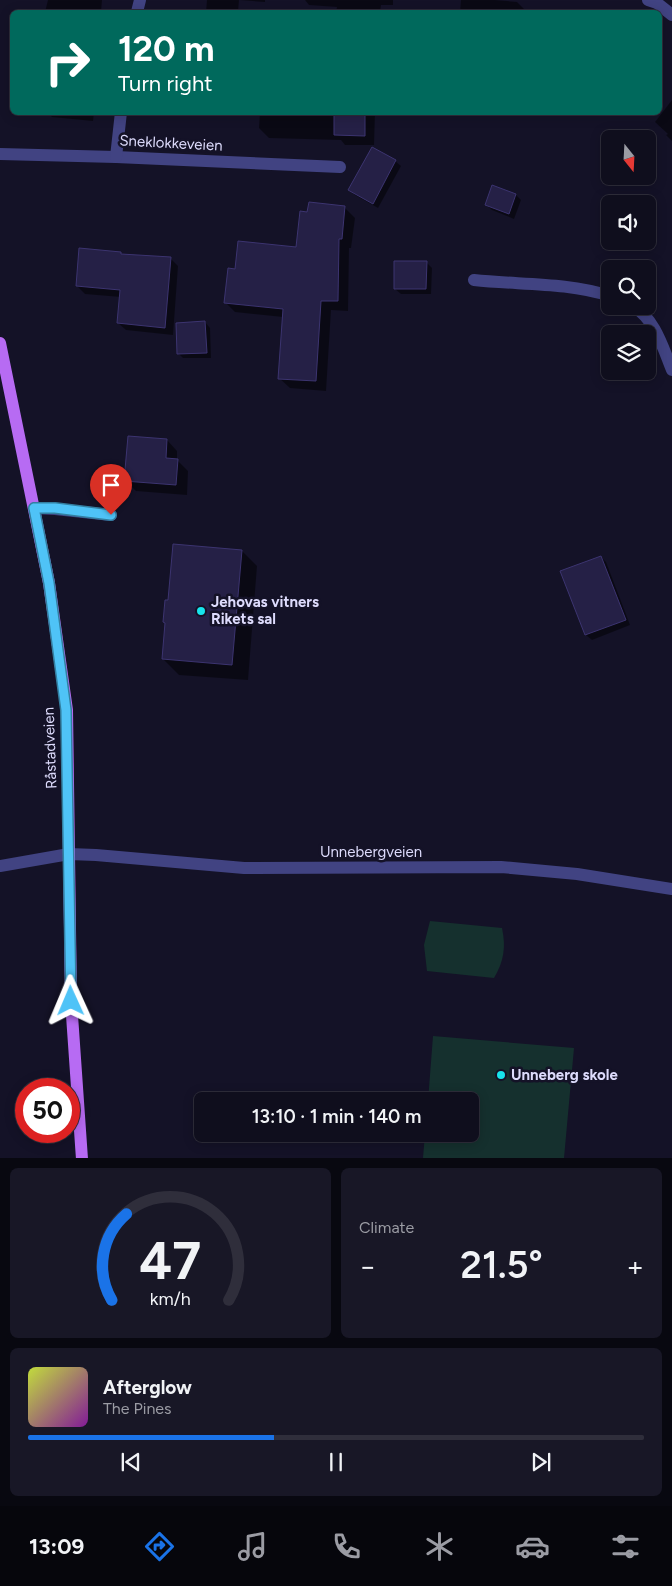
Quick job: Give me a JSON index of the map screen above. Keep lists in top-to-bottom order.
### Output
{
  "streets": {
    "main road": ["Råstadveien"],
    "street": ["Sneklokkeveien", "Unnebergveien"]
  },
  "crossings": [
    ["Råstadveien", "Unnebergveien"]
  ],
  "places": ["Jehovas vitners Rikets sal", "Unneberg skole"],
  "north": "bottom",
  "page": {
    "turn": ["120 m", "Turn right"],
    "limit": "50",
    "trip": "13:10 · 1 min · 140 m",
    "tile": "Climate",
    "heat": ["−", "21.5°", "+"],
    "song": ["Afterglow", "The Pines"],
    "tabs": "13:09",
    "gauge": ["47", "km/h"]
  }
}
